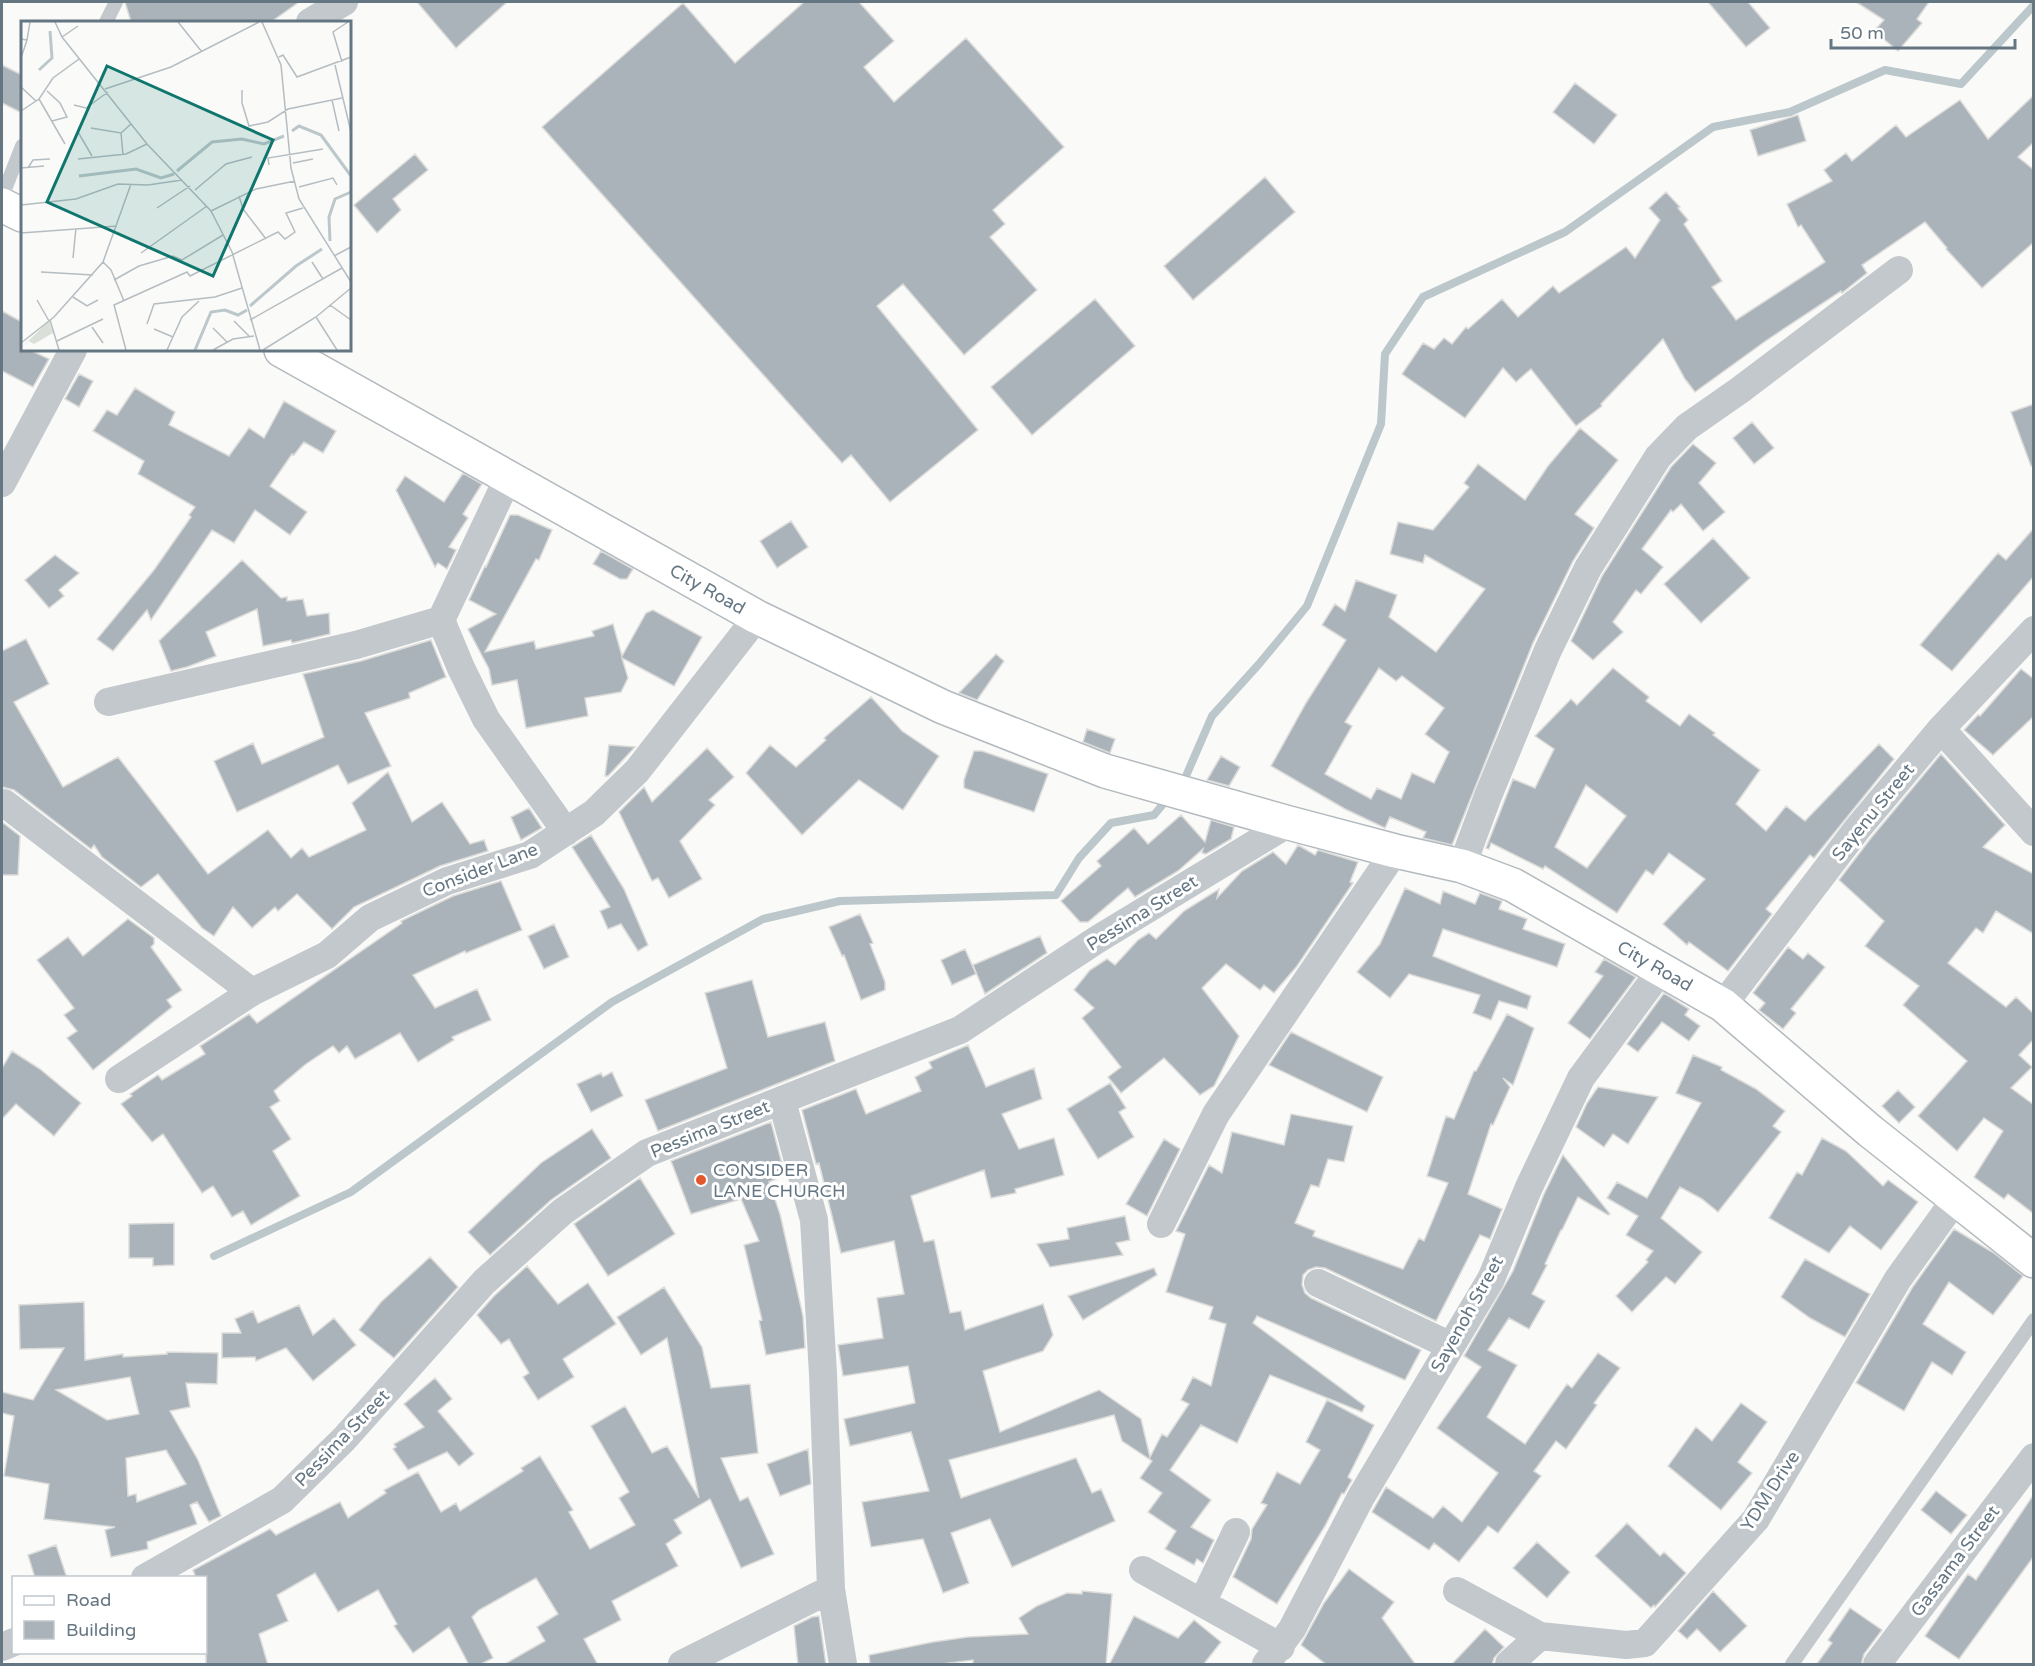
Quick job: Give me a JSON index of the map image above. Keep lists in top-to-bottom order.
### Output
{
  "streets": {
    "main road": ["City Road"],
    "street": [
      "Sayenu Street",
      "Consider Lane",
      "Pessima Street",
      "Sayenoh Street",
      "YDM Drive",
      "Gassama Street"
    ]
  },
  "crossings": [
    ["City Road", "Sayenu Street"],
    ["City Road", "Consider Lane"],
    ["City Road", "Pessima Street"],
    ["City Road", "Sayenoh Street"],
    ["City Road", "YDM Drive"]
  ],
  "places": ["CONSIDER LANE CHURCH"],
  "legend": ["Road", "Building"],
  "scale_bar": "50 m"
}
